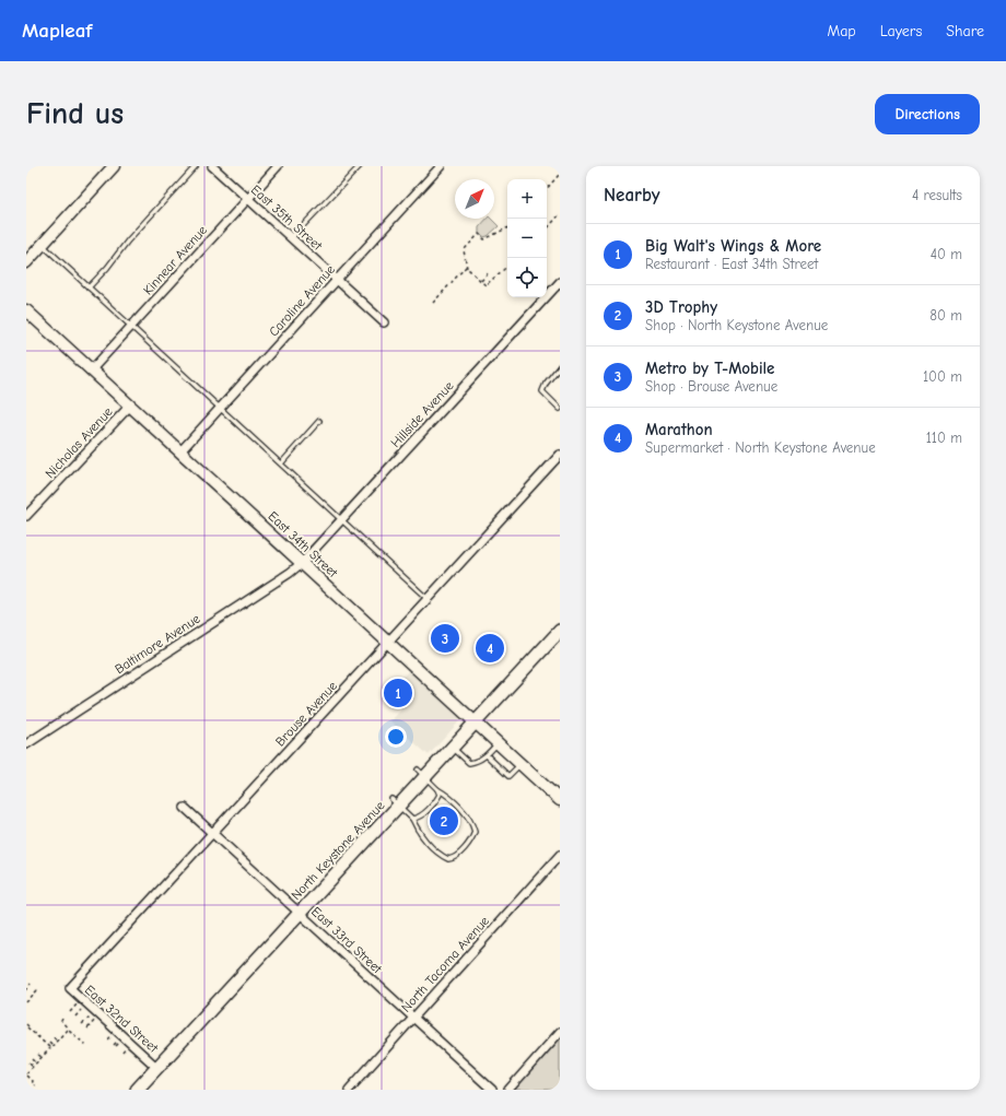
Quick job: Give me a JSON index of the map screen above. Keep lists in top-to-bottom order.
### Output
{
  "streets": {
    "main road": ["East 34th Street", "North Keystone Avenue"],
    "street": [
      "East 35th Street",
      "Kinnear Avenue",
      "Caroline Avenue",
      "Hillside Avenue",
      "Nicholas Avenue",
      "Baltimore Avenue",
      "Brouse Avenue",
      "East 33rd Street",
      "North Tacoma Avenue",
      "East 32nd Street"
    ]
  },
  "crossings": [
    ["East 35th Street", "Kinnear Avenue"],
    ["East 35th Street", "Caroline Avenue"],
    ["Kinnear Avenue", "East 34th Street"],
    ["Caroline Avenue", "East 34th Street"],
    ["Hillside Avenue", "East 34th Street"],
    ["Hillside Avenue", "Baltimore Avenue"],
    ["Nicholas Avenue", "East 34th Street"],
    ["East 34th Street", "Baltimore Avenue"],
    ["East 34th Street", "Brouse Avenue"],
    ["East 34th Street", "North Keystone Avenue"],
    ["Brouse Avenue", "East 33rd Street"],
    ["Brouse Avenue", "East 32nd Street"],
    ["North Keystone Avenue", "East 33rd Street"],
    ["North Keystone Avenue", "East 32nd Street"],
    ["East 33rd Street", "North Tacoma Avenue"]
  ],
  "north": "top right",
  "page": {
    "header": "Mapleaf",
    "nav": ["Map", "Layers", "Share"],
    "buttons": "Directions",
    "title": "Find us",
    "heading": ["Nearby", "4 results"],
    "map_buttons": ["+", "−"],
    "list": [
      {
        "mark": "1",
        "name": "Big Walt's Wings & More",
        "note": "Restaurant · East 34th Street",
        "value": "40 m"
      },
      {
        "mark": "2",
        "name": "3D Trophy",
        "note": "Shop · North Keystone Avenue",
        "value": "80 m"
      },
      {
        "mark": "3",
        "name": "Metro by T-Mobile",
        "note": "Shop · Brouse Avenue",
        "value": "100 m"
      },
      {
        "mark": "4",
        "name": "Marathon",
        "note": "Supermarket · North Keystone Avenue",
        "value": "110 m"
      }
    ],
    "pins": [
      "3",
      "4",
      "1",
      "2"
    ]
  }
}
